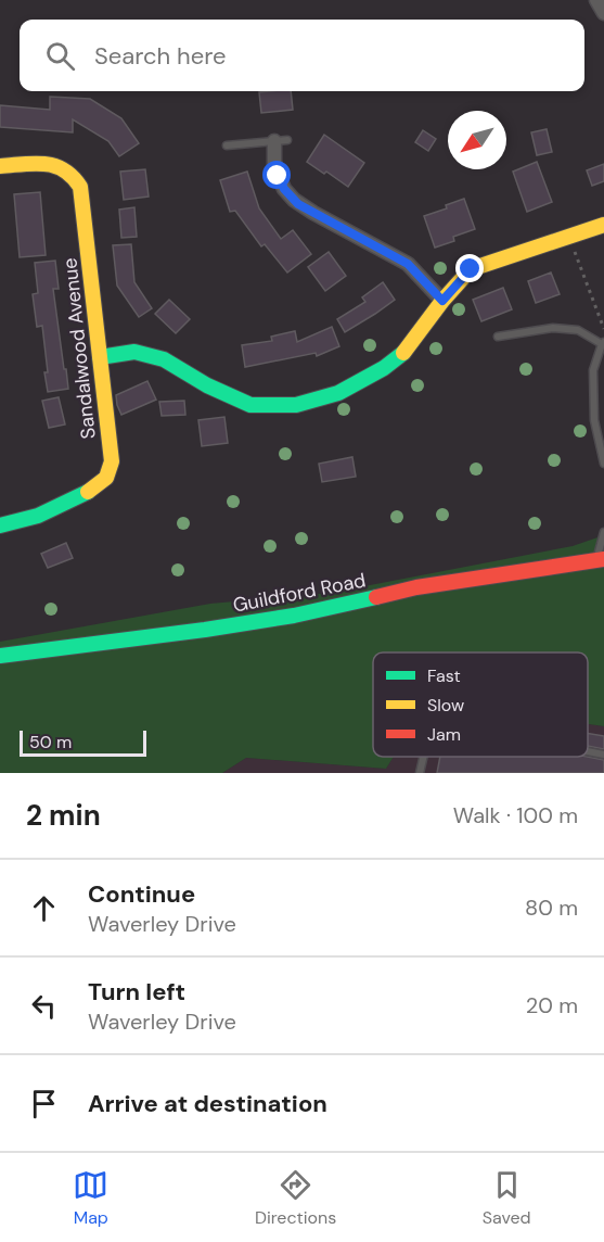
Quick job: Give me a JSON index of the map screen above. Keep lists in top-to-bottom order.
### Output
{
  "streets": {
    "street": ["Sandalwood Avenue", "Guildford Road"]
  },
  "legend": ["Fast", "Slow", "Jam"],
  "scale_bar": "50 m",
  "north": "bottom left",
  "page": {
    "search": "Search here",
    "scale": "50 m",
    "heading": ["2 min", "Walk · 100 m"],
    "list": [
      ["Continue", "Waverley Drive", "80 m"],
      ["Turn left", "Waverley Drive", "20 m"],
      "Arrive at destination"
    ],
    "nav": ["Map", "Directions", "Saved"]
  }
}
